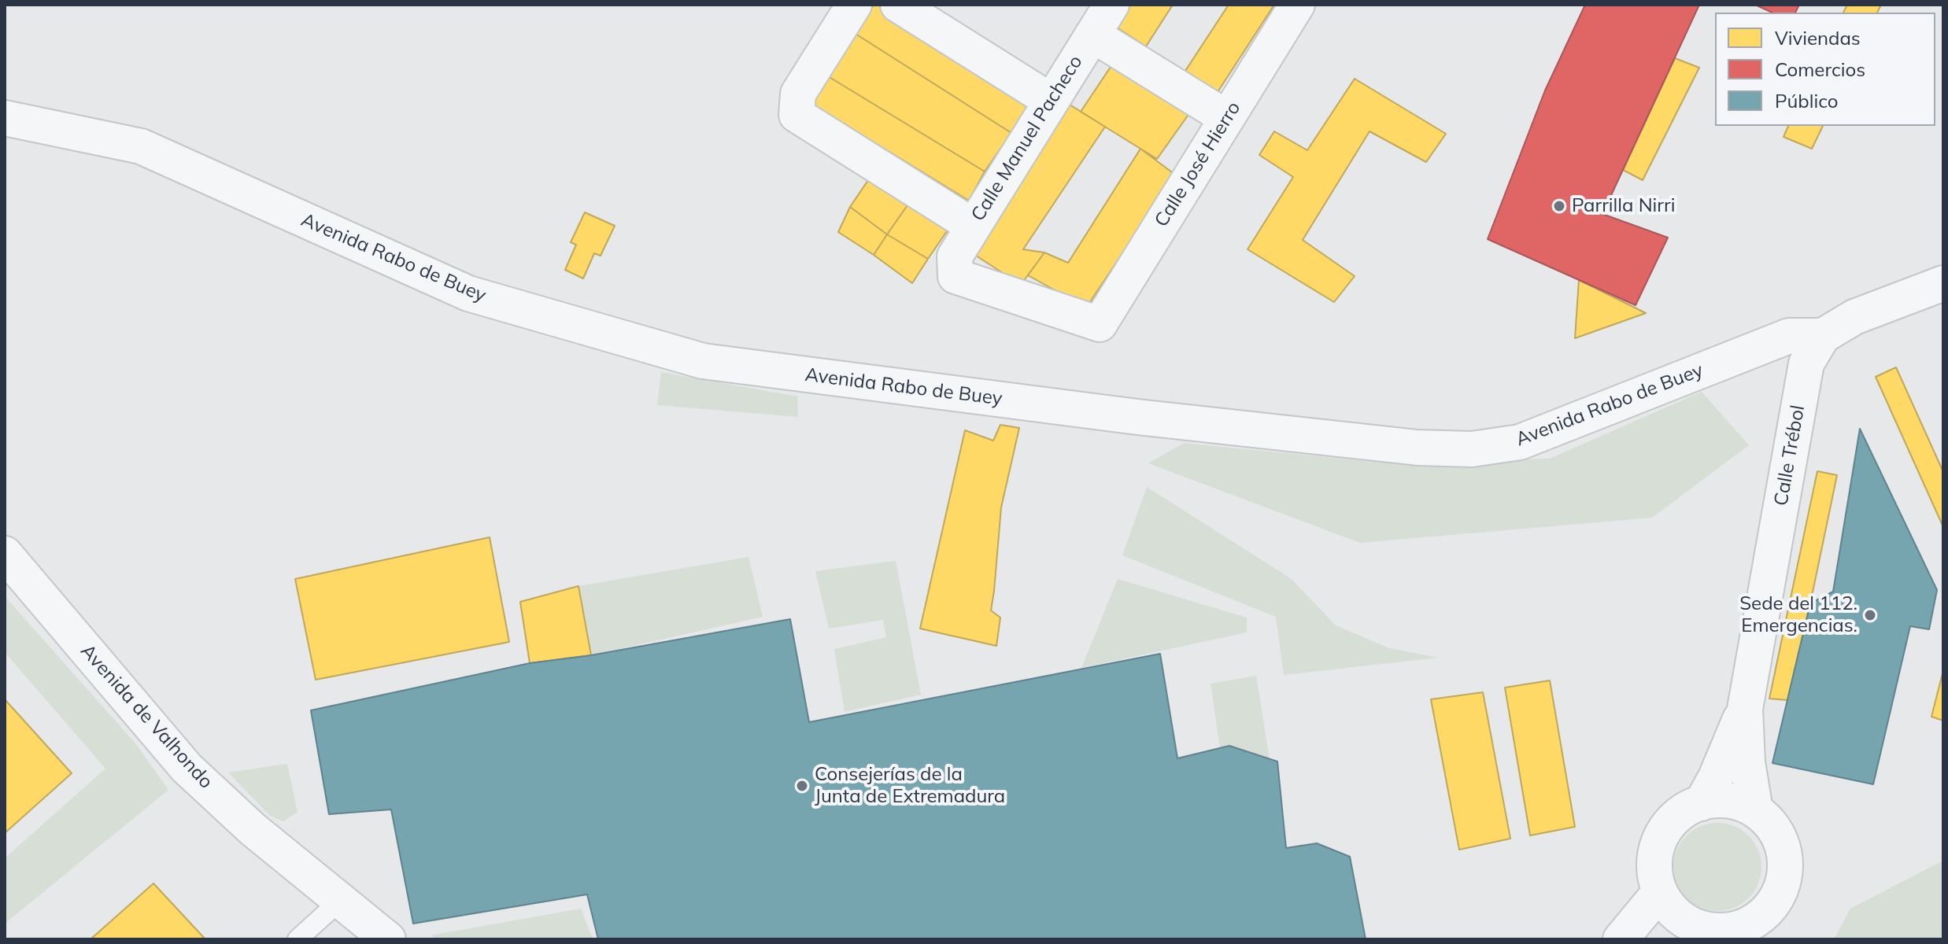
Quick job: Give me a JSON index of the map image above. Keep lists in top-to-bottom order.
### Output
{
  "streets": {
    "street": [
      "Calle Manuel Pacheco",
      "Calle José Hierro",
      "Avenida Rabo de Buey",
      "Calle Trébol",
      "Avenida de Valhondo"
    ]
  },
  "crossings": [
    ["Calle Manuel Pacheco", "Calle José Hierro"],
    ["Avenida Rabo de Buey", "Calle Trébol"]
  ],
  "places": ["Parrilla Nirri", "Sede del 112. Emergencias.", "Consejerías de la Junta de Extremadura"],
  "legend": ["Viviendas", "Comercios", "Público"]
}
